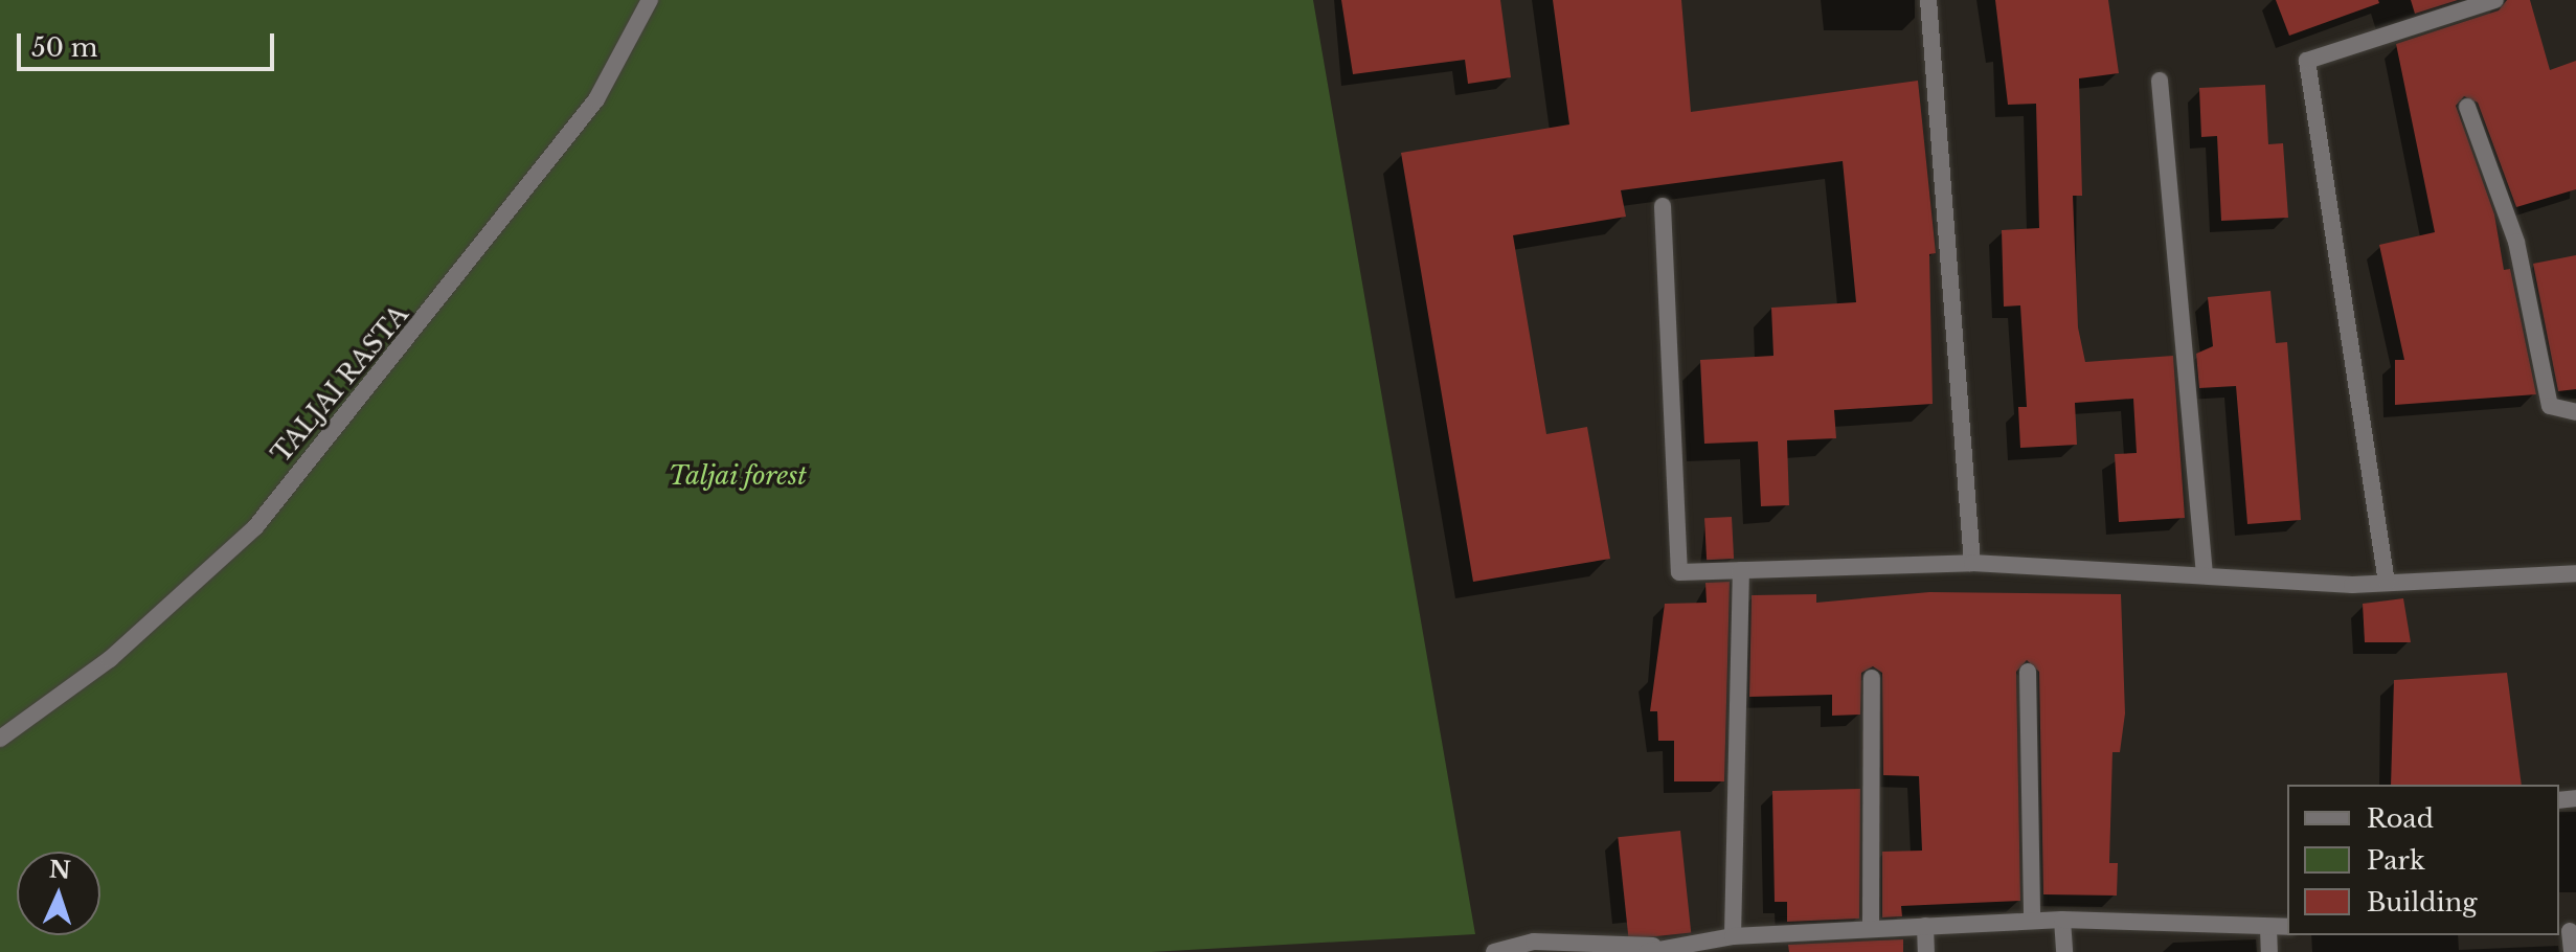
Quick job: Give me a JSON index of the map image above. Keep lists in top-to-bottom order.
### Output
{
  "streets": {
    "street": ["TALJAI RASTA"]
  },
  "parks": ["Taljai forest"],
  "legend": ["Road", "Park", "Building"],
  "scale_bar": "50 m",
  "north": "top"
}
